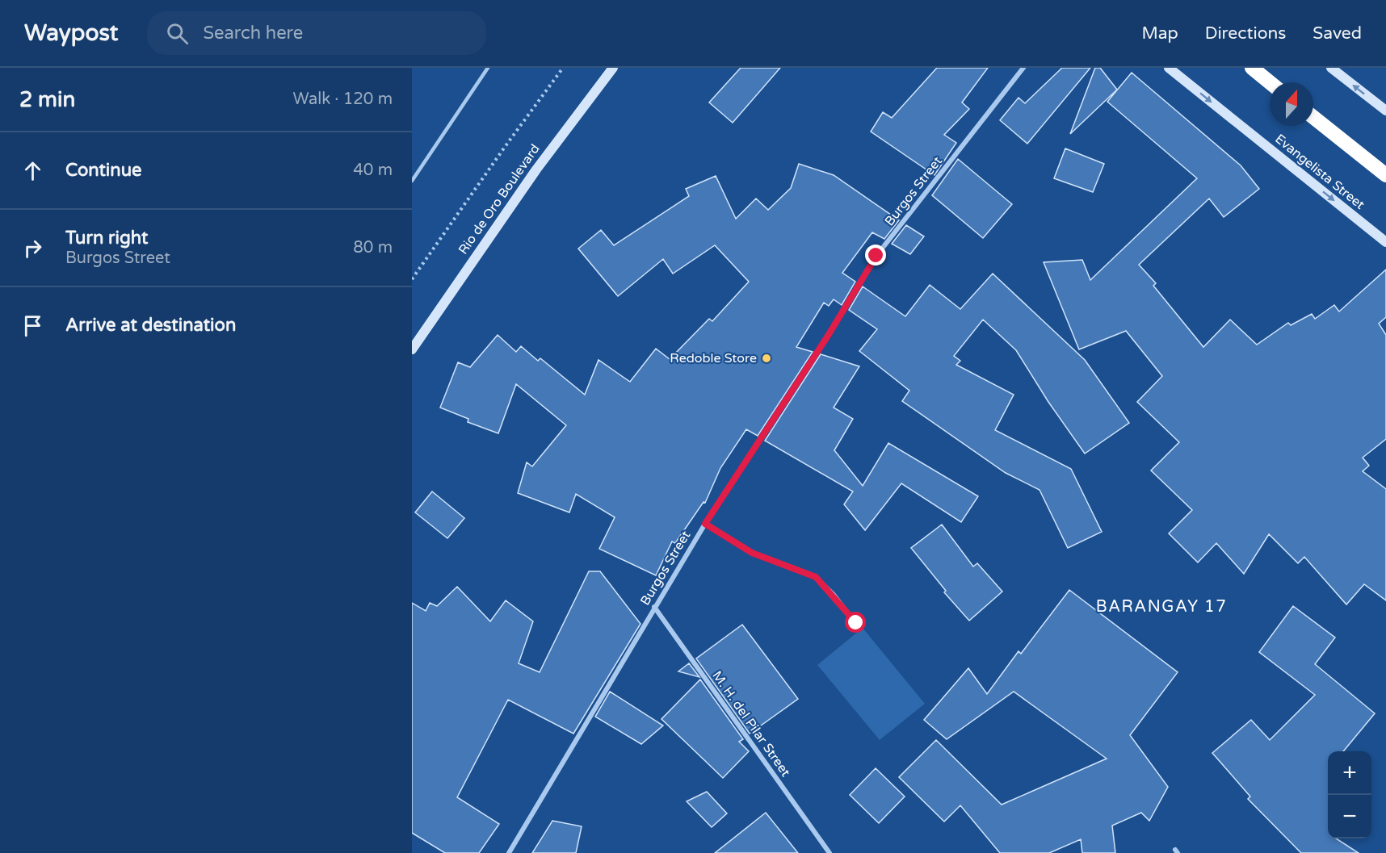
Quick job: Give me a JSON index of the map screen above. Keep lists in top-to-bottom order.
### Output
{
  "streets": {
    "street": [
      "Evangelista Street",
      "Burgos Street",
      "Rio de Oro Boulevard",
      "M. H. del Pilar Street"
    ]
  },
  "crossings": [
    ["Burgos Street", "M. H. del Pilar Street"]
  ],
  "one_way": ["Evangelista Street"],
  "districts": ["BARANGAY 17"],
  "places": ["Redoble Store"],
  "north": "top",
  "page": {
    "header": "Waypost",
    "search": "Search here",
    "nav": ["Map", "Directions", "Saved"],
    "heading": ["2 min", "Walk · 120 m"],
    "list": [
      ["Continue", "40 m"],
      ["Turn right", "Burgos Street", "80 m"],
      "Arrive at destination"
    ],
    "map_buttons": ["+", "−"]
  }
}
